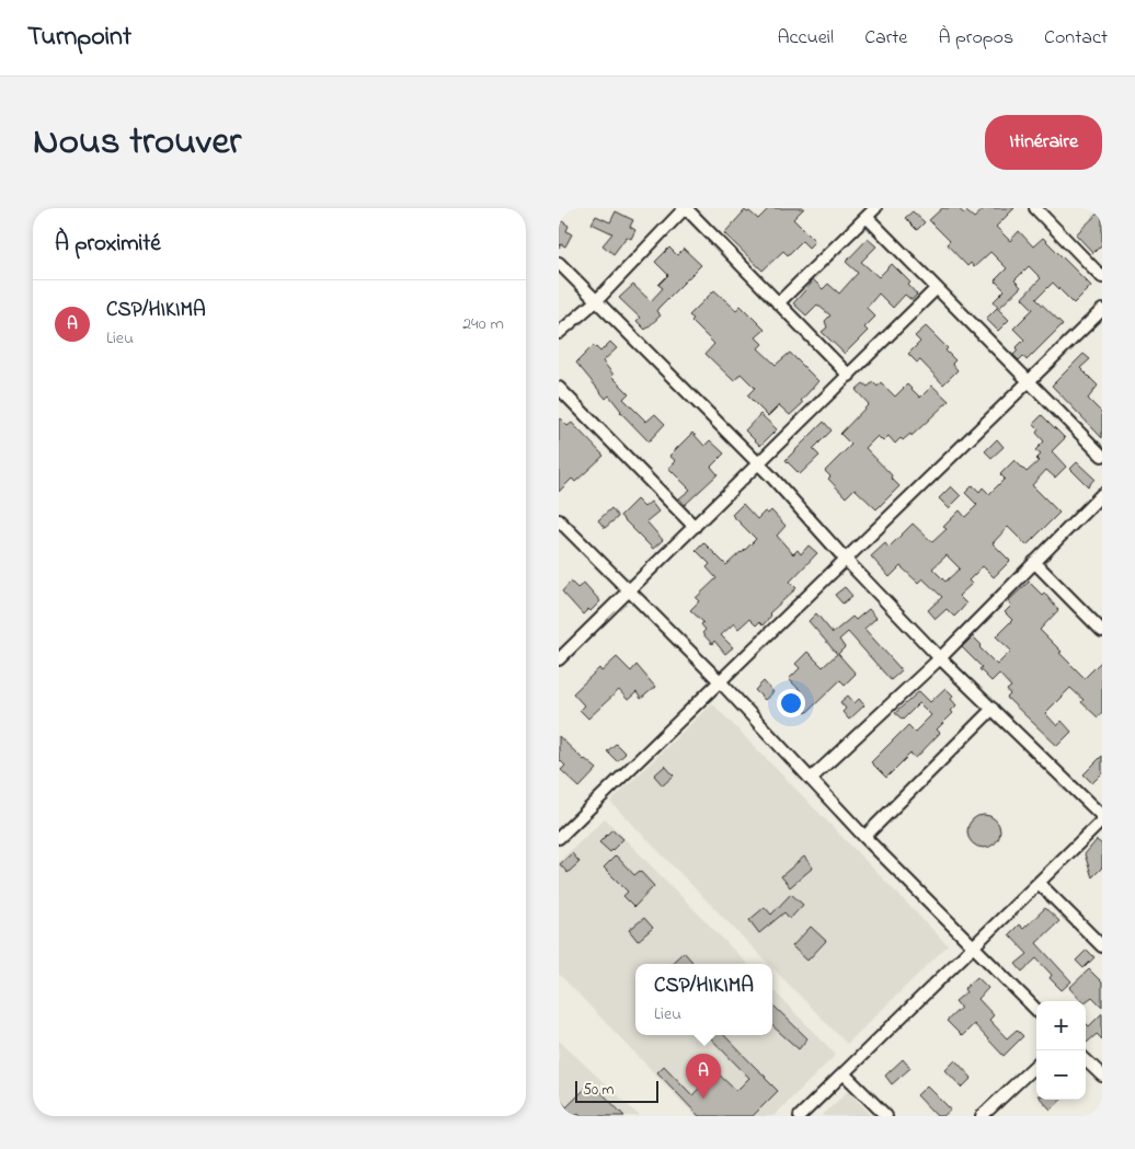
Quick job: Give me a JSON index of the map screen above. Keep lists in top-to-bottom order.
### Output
{
  "scale_bar": "50 m",
  "page": {
    "header": "Turnpoint",
    "nav": [
      "Accueil",
      "Carte",
      "À propos",
      "Contact"
    ],
    "title": "Nous trouver",
    "buttons": "Itinéraire",
    "heading": "À proximité",
    "list": [
      {
        "mark": "A",
        "name": "CSP/HIKIMA",
        "note": "Lieu",
        "value": "240 m"
      }
    ],
    "popup": ["CSP/HIKIMA", "Lieu"],
    "map_buttons": ["+", "−"],
    "pins": "A",
    "scale": "50 m"
  }
}
